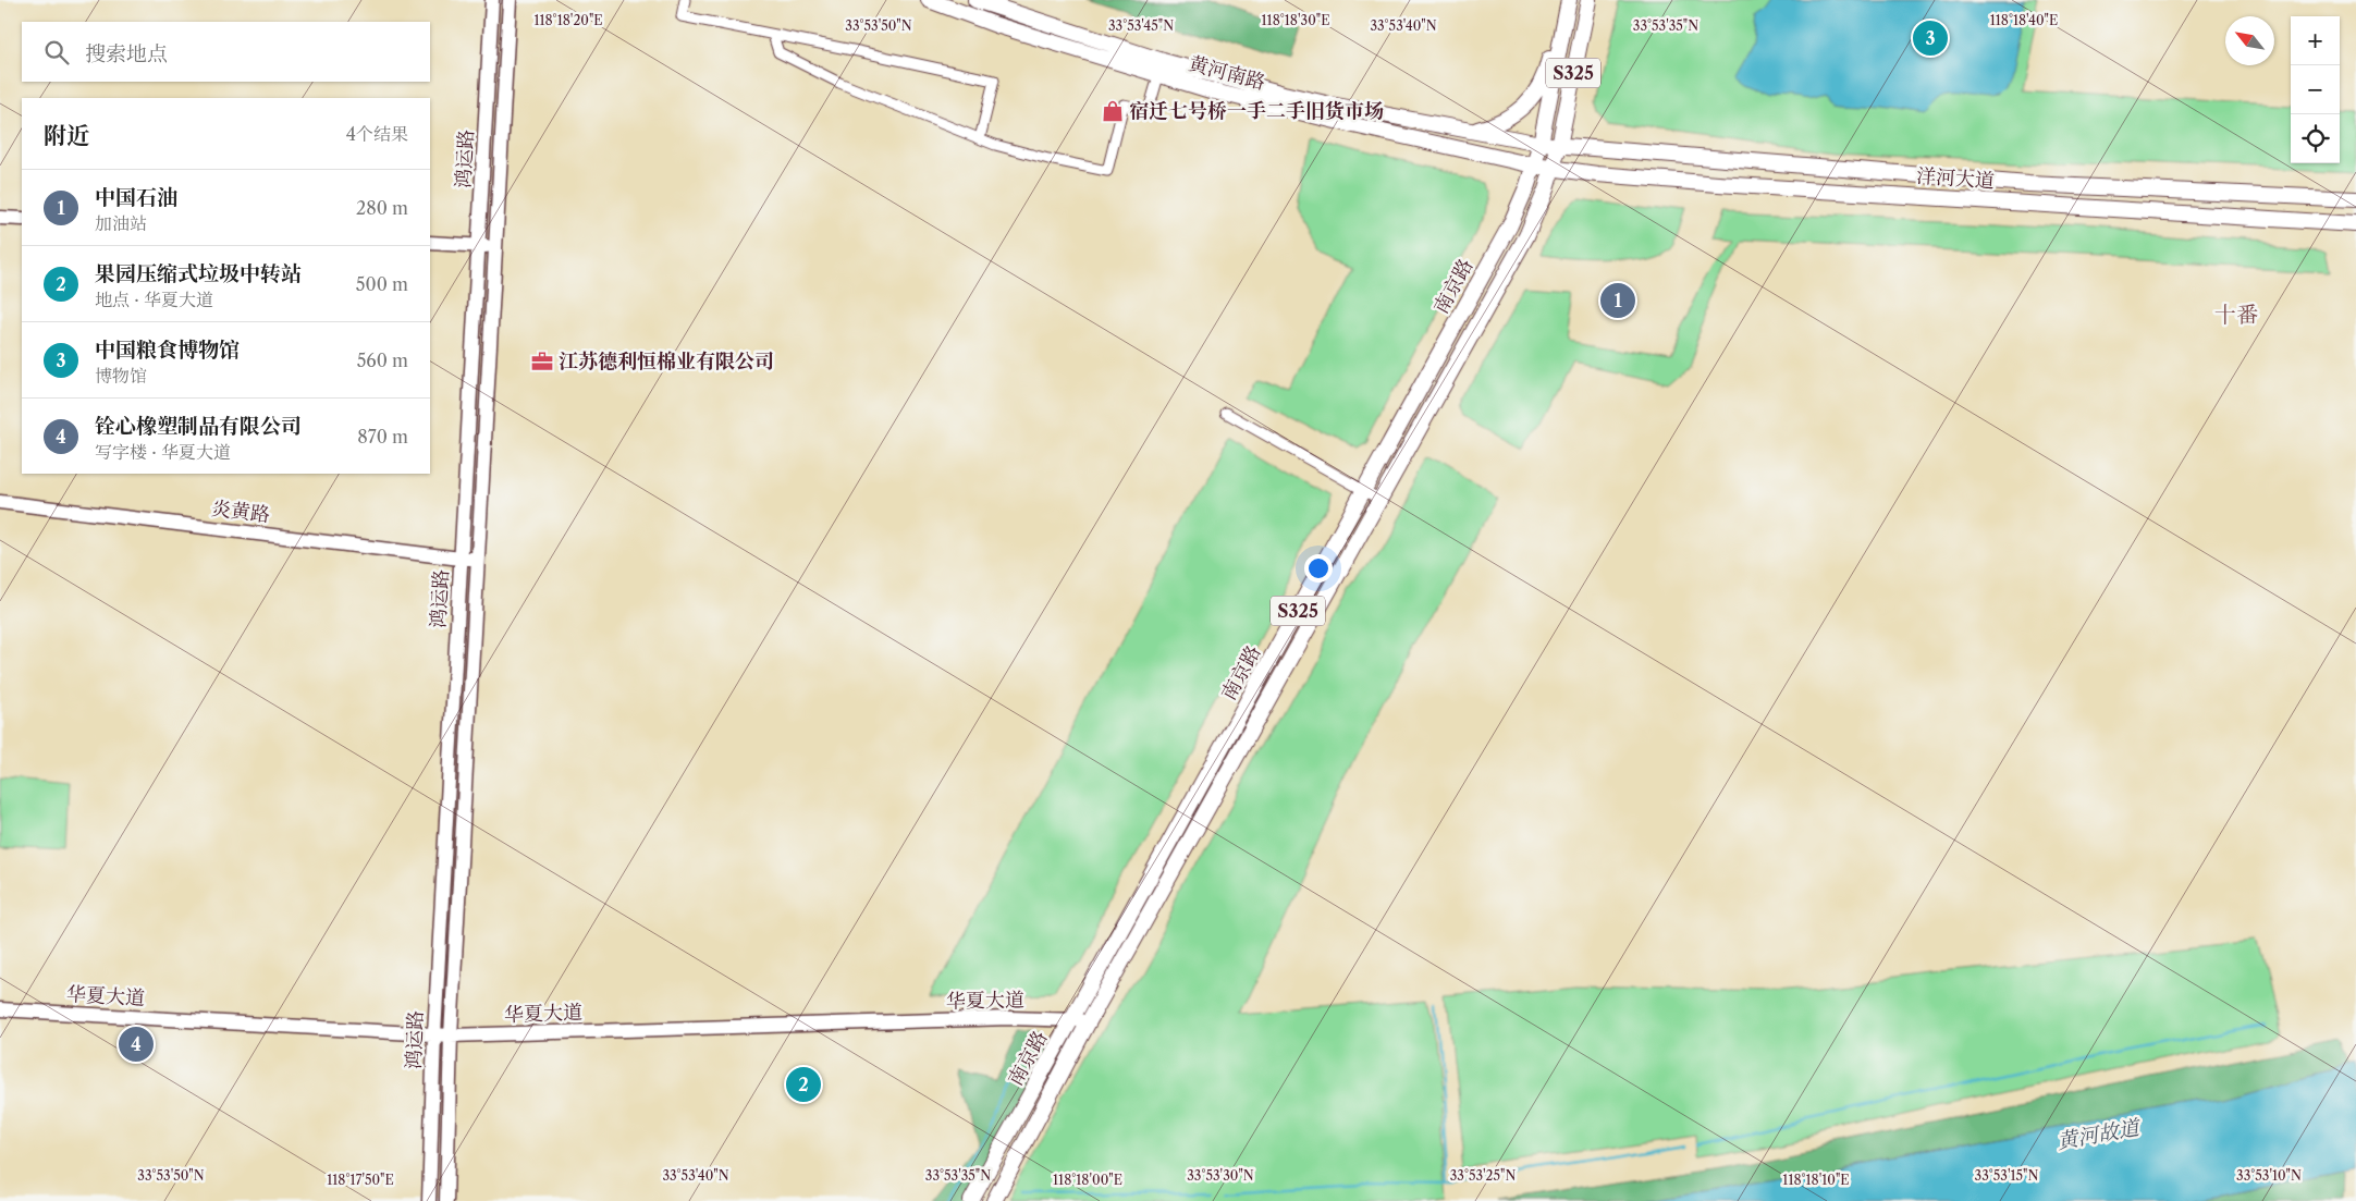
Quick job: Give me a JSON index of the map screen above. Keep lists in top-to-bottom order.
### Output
{
  "streets": {
    "main road": [
      "黄河南路",
      "S325",
      "洋河大道",
      "南京路"
    ],
    "street": ["鸿运路", "炎黄路", "华夏大道"]
  },
  "crossings": [
    ["黄河南路", "洋河大道"],
    ["黄河南路", "南京路"],
    ["鸿运路", "炎黄路"],
    ["鸿运路", "华夏大道"],
    ["洋河大道", "南京路"],
    ["南京路", "华夏大道"]
  ],
  "districts": ["十番"],
  "water": ["黄河故道"],
  "places": {
    "shop": ["宿迁七号桥一手二手旧货市场"],
    "office": ["江苏德利恒棉业有限公司"]
  },
  "north": "top left",
  "page": {
    "map_buttons": ["+", "−"],
    "pins": [
      "3",
      "1",
      "4",
      "2"
    ],
    "search": "搜索地点",
    "heading": ["附近", "4个结果"],
    "list": [
      {
        "mark": "1",
        "name": "中国石油",
        "note": "加油站",
        "value": "280 m"
      },
      {
        "mark": "2",
        "name": "果园压缩式垃圾中转站",
        "note": "地点 · 华夏大道",
        "value": "500 m"
      },
      {
        "mark": "3",
        "name": "中国粮食博物馆",
        "note": "博物馆",
        "value": "560 m"
      },
      {
        "mark": "4",
        "name": "铨心橡塑制品有限公司",
        "note": "写字楼 · 华夏大道",
        "value": "870 m"
      }
    ]
  },
  "coordinates": [
    "118°18'40\"E",
    "118°18'20\"E",
    "118°18'30\"E",
    "33°53'50\"N",
    "33°53'45\"N",
    "33°53'40\"N",
    "33°53'35\"N",
    "33°53'30\"N",
    "33°53'25\"N",
    "33°53'15\"N",
    "33°53'10\"N",
    "118°17'50\"E",
    "118°18'00\"E",
    "118°18'10\"E"
  ]
}
